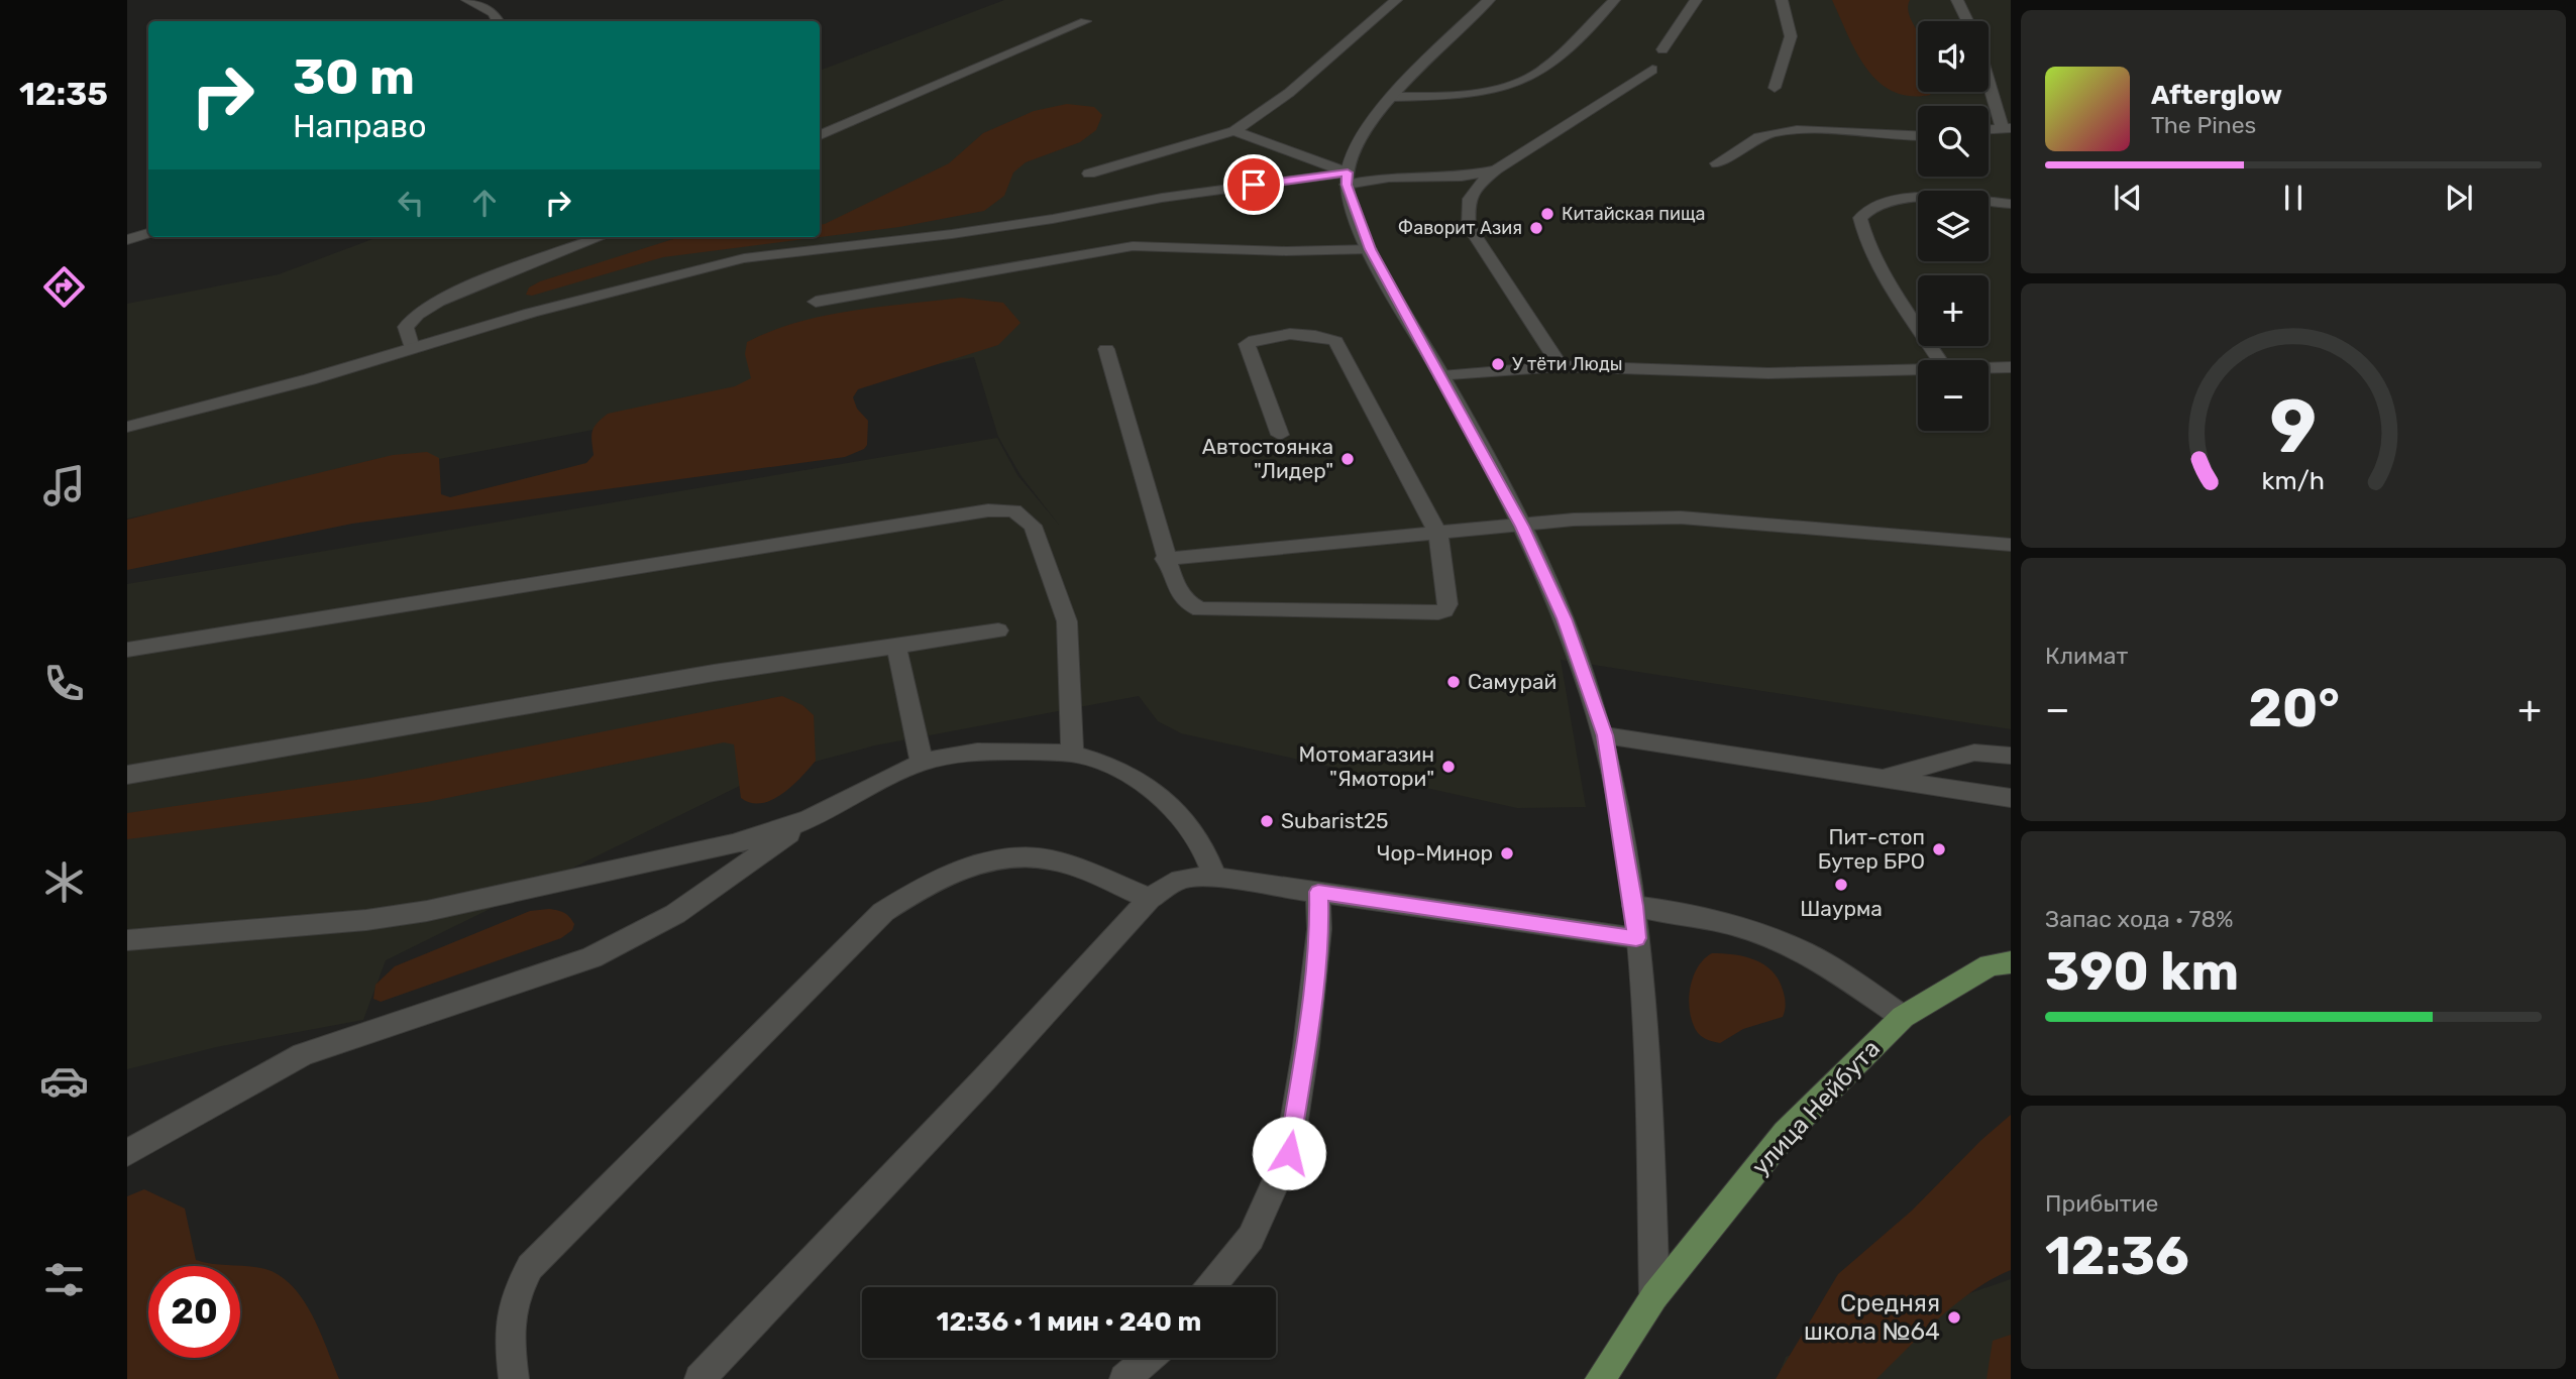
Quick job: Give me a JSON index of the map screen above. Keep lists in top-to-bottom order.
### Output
{
  "streets": {
    "main road": ["улица Нейбута"]
  },
  "places": [
    "Китайская пища",
    "Фаворит Азия",
    "У тёти Люды",
    "Автостоянка \"Лидер\"",
    "Самурай",
    "Мотомагазин \"Ямотори\"",
    "Subarist25",
    "Пит-стоп Бутер БРО",
    "Чор-Минор",
    "Шаурма",
    "Средняя школа №64"
  ],
  "page": {
    "tabs": "12:35",
    "map_buttons": ["+", "−"],
    "turn": ["30 m", "Направо"],
    "song": ["Afterglow", "The Pines"],
    "tile": [
      "Климат",
      ["Запас хода · 78%", "390 km"],
      ["Прибытие", "12:36"]
    ],
    "heat": ["−", "20°", "+"],
    "limit": "20",
    "trip": "12:36 · 1 мин · 240 m",
    "gauge": ["9", "km/h"]
  }
}
